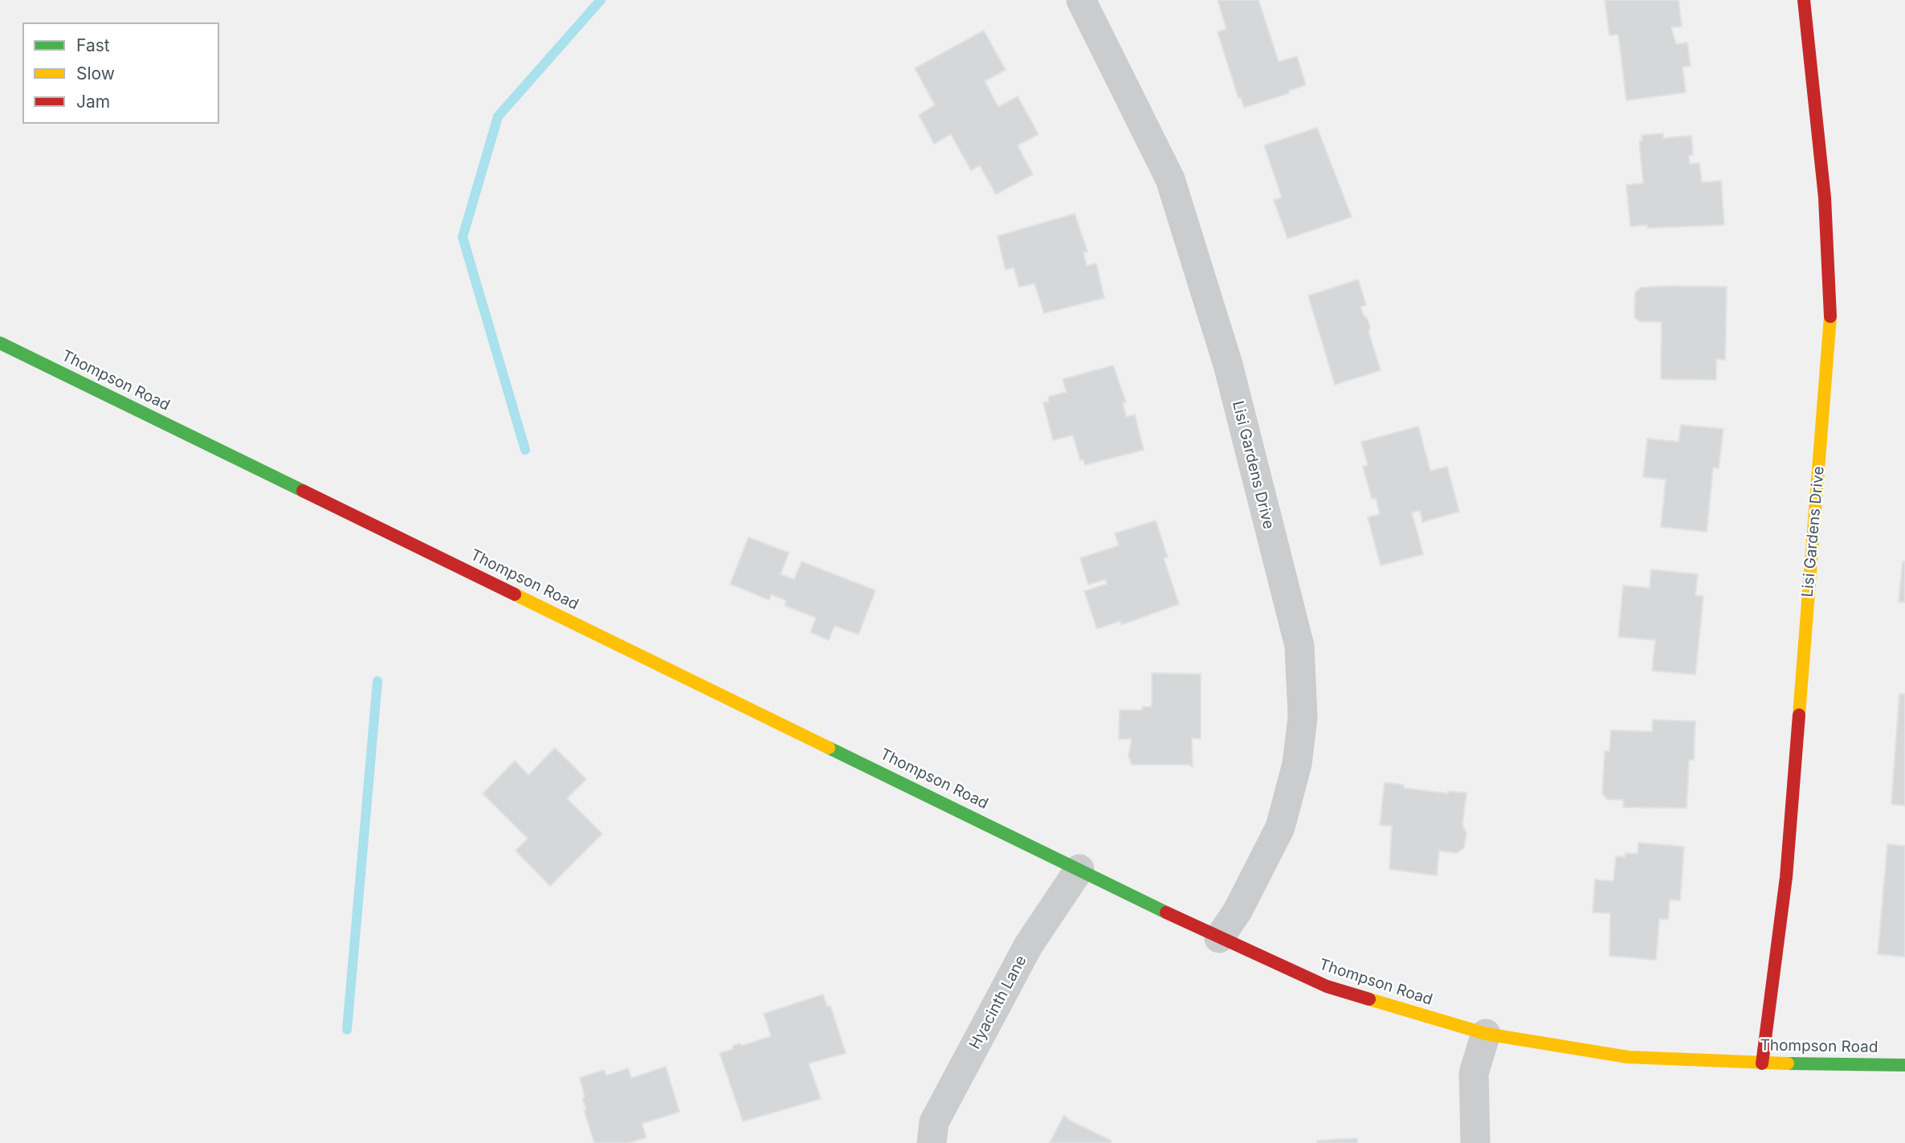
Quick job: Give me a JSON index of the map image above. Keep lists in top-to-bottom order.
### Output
{
  "streets": {
    "street": ["Thompson Road", "Lisi Gardens Drive", "Hyacinth Lane"]
  },
  "crossings": [
    ["Thompson Road", "Lisi Gardens Drive"],
    ["Thompson Road", "Hyacinth Lane"]
  ],
  "legend": ["Fast", "Slow", "Jam"]
}
